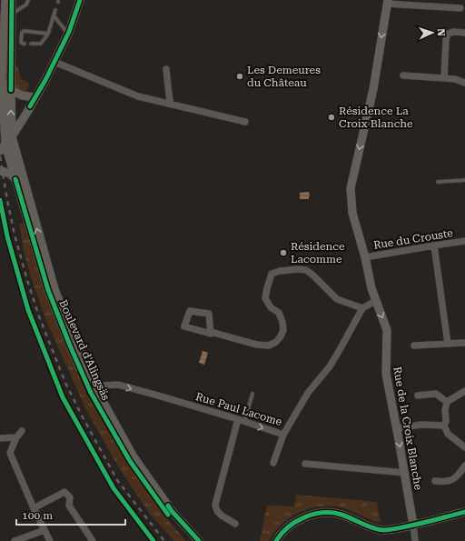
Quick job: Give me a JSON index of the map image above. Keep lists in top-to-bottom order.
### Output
{
  "streets": {
    "main road": ["Boulevard d'Alingsäs", "Rue de la Croix Blanche"],
    "street": ["Rue du Crouste", "Rue Paul Lacome"]
  },
  "crossings": [
    ["Rue du Crouste", "Rue de la Croix Blanche"],
    ["Boulevard d'Alingsäs", "Rue Paul Lacome"]
  ],
  "one_way": ["Rue Paul Lacome", "Rue de la Croix Blanche"],
  "places": ["Les Demeures du Château", "Résidence La Croix Blanche", "Résidence Lacomme"],
  "scale_bar": "100 m",
  "north": "right"
}
